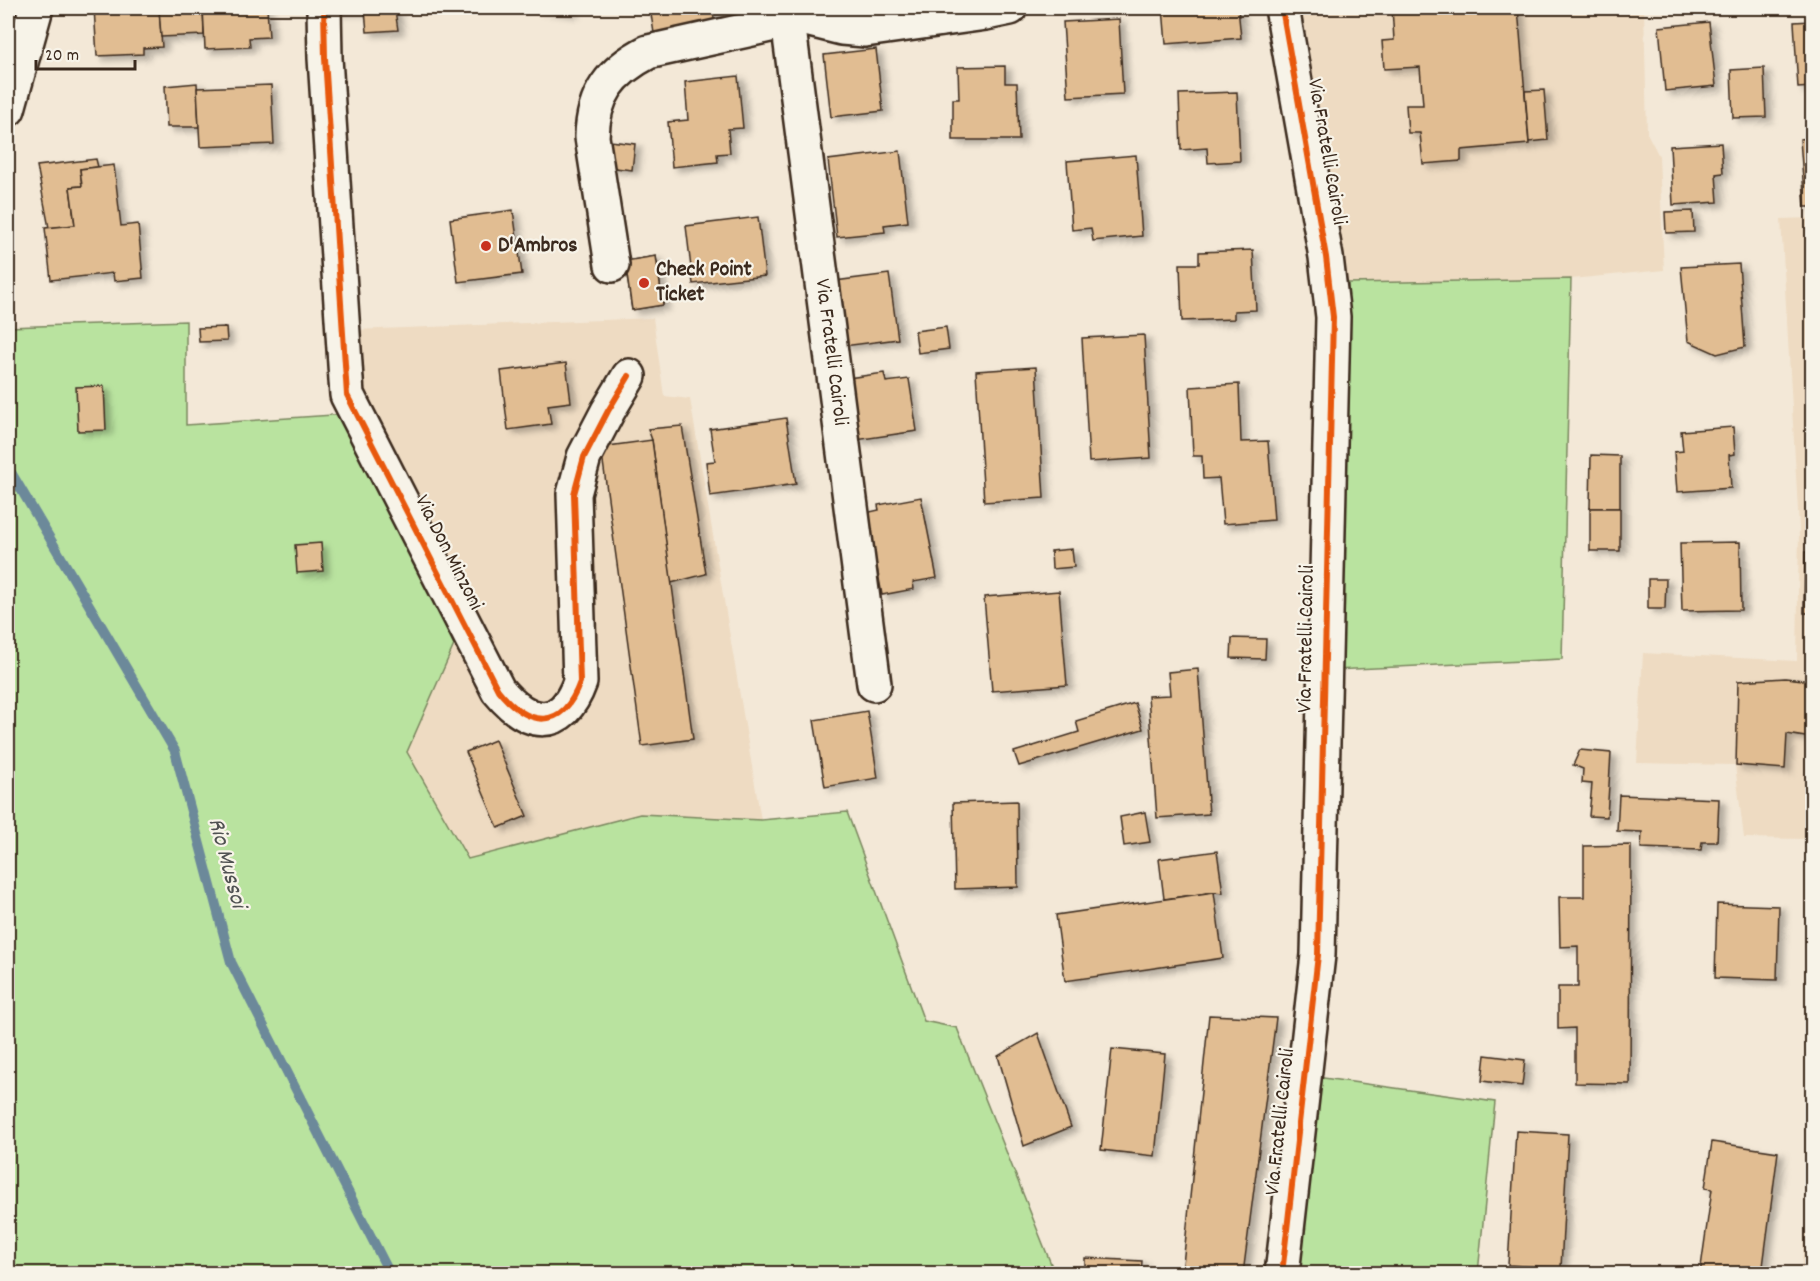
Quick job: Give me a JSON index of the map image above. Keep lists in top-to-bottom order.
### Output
{
  "streets": {
    "street": ["Via Fratelli Cairoli", "Via Don Minzoni"]
  },
  "water": ["Rio Mussoi"],
  "places": ["D'Ambros", "Check Point Ticket"],
  "scale_bar": "20 m"
}
